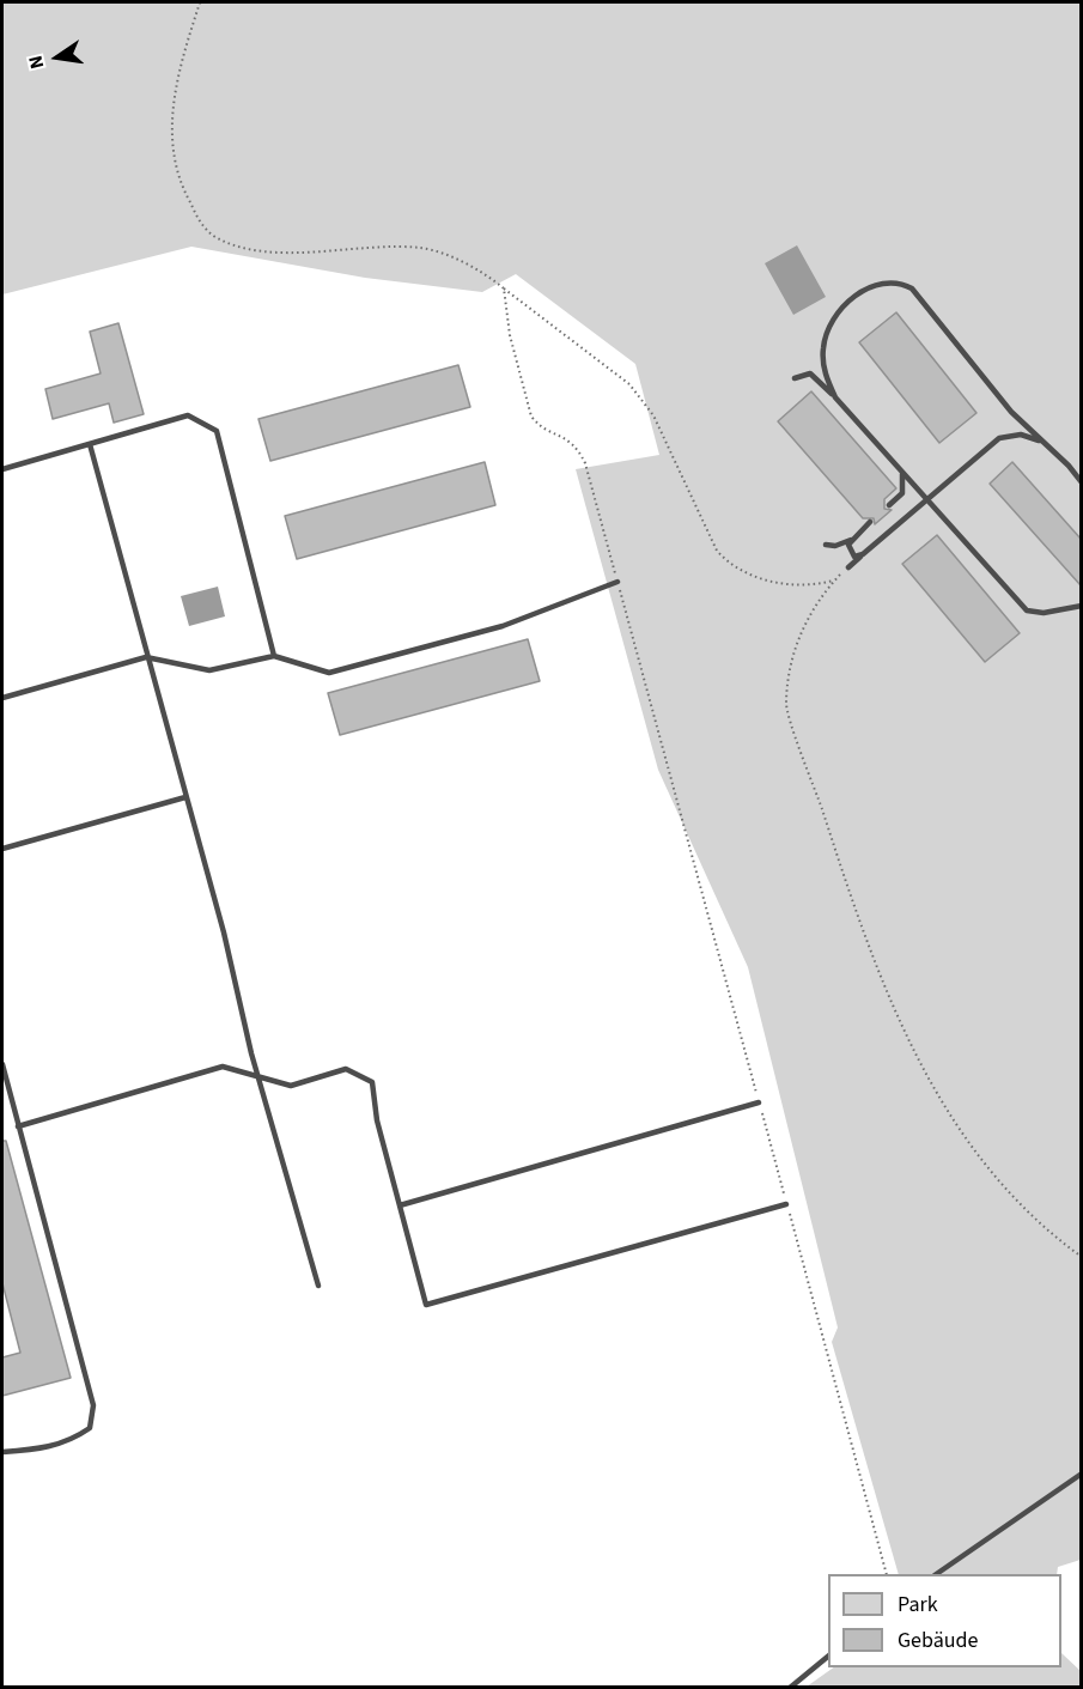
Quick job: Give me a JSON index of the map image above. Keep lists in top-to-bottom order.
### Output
{
  "legend": ["Park", "Gebäude"],
  "north": "left"
}
